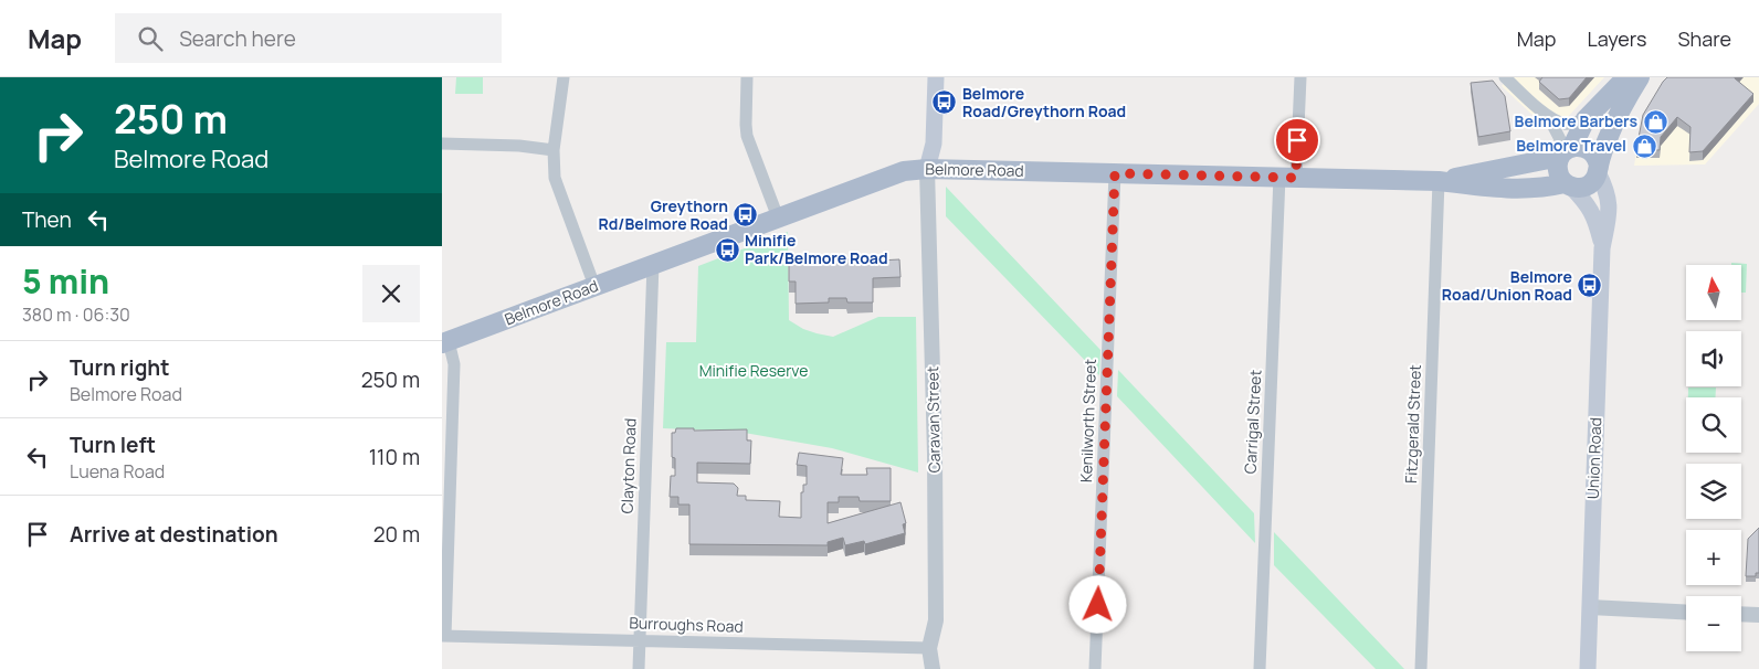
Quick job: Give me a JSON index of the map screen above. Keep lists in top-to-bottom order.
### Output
{
  "streets": {
    "main road": ["Belmore Road", "Union Road"],
    "street": [
      "Caravan Street",
      "Kenilworth Street",
      "Carrigal Street",
      "Fitzgerald Street",
      "Clayton Road",
      "Burroughs Road"
    ]
  },
  "crossings": [
    ["Belmore Road", "Caravan Street"],
    ["Belmore Road", "Kenilworth Street"],
    ["Belmore Road", "Carrigal Street"],
    ["Belmore Road", "Fitzgerald Street"],
    ["Belmore Road", "Union Road"],
    ["Belmore Road", "Clayton Road"],
    ["Caravan Street", "Burroughs Road"],
    ["Clayton Road", "Burroughs Road"]
  ],
  "parks": ["Minifie Reserve"],
  "places": {
    "bus stop": [
      "Belmore Road/Greythorn Road",
      "Greythorn Rd/Belmore Road",
      "Minifie Park/Belmore Road",
      "Belmore Road/Union Road"
    ],
    "shop": ["Belmore Barbers", "Belmore Travel"]
  },
  "north": "top",
  "page": {
    "header": "Map",
    "search": "Search here",
    "nav": ["Map", "Layers", "Share"],
    "turn": ["250 m", "Belmore Road"],
    "then": "Then",
    "heading": ["5 min", "380 m · 06:30"],
    "map_buttons": ["+", "−"],
    "list": [
      {
        "name": "Turn right",
        "note": "Belmore Road",
        "value": "250 m"
      },
      {
        "name": "Turn left",
        "note": "Luena Road",
        "value": "110 m"
      },
      {
        "name": "Arrive at destination",
        "value": "20 m"
      }
    ]
  }
}
